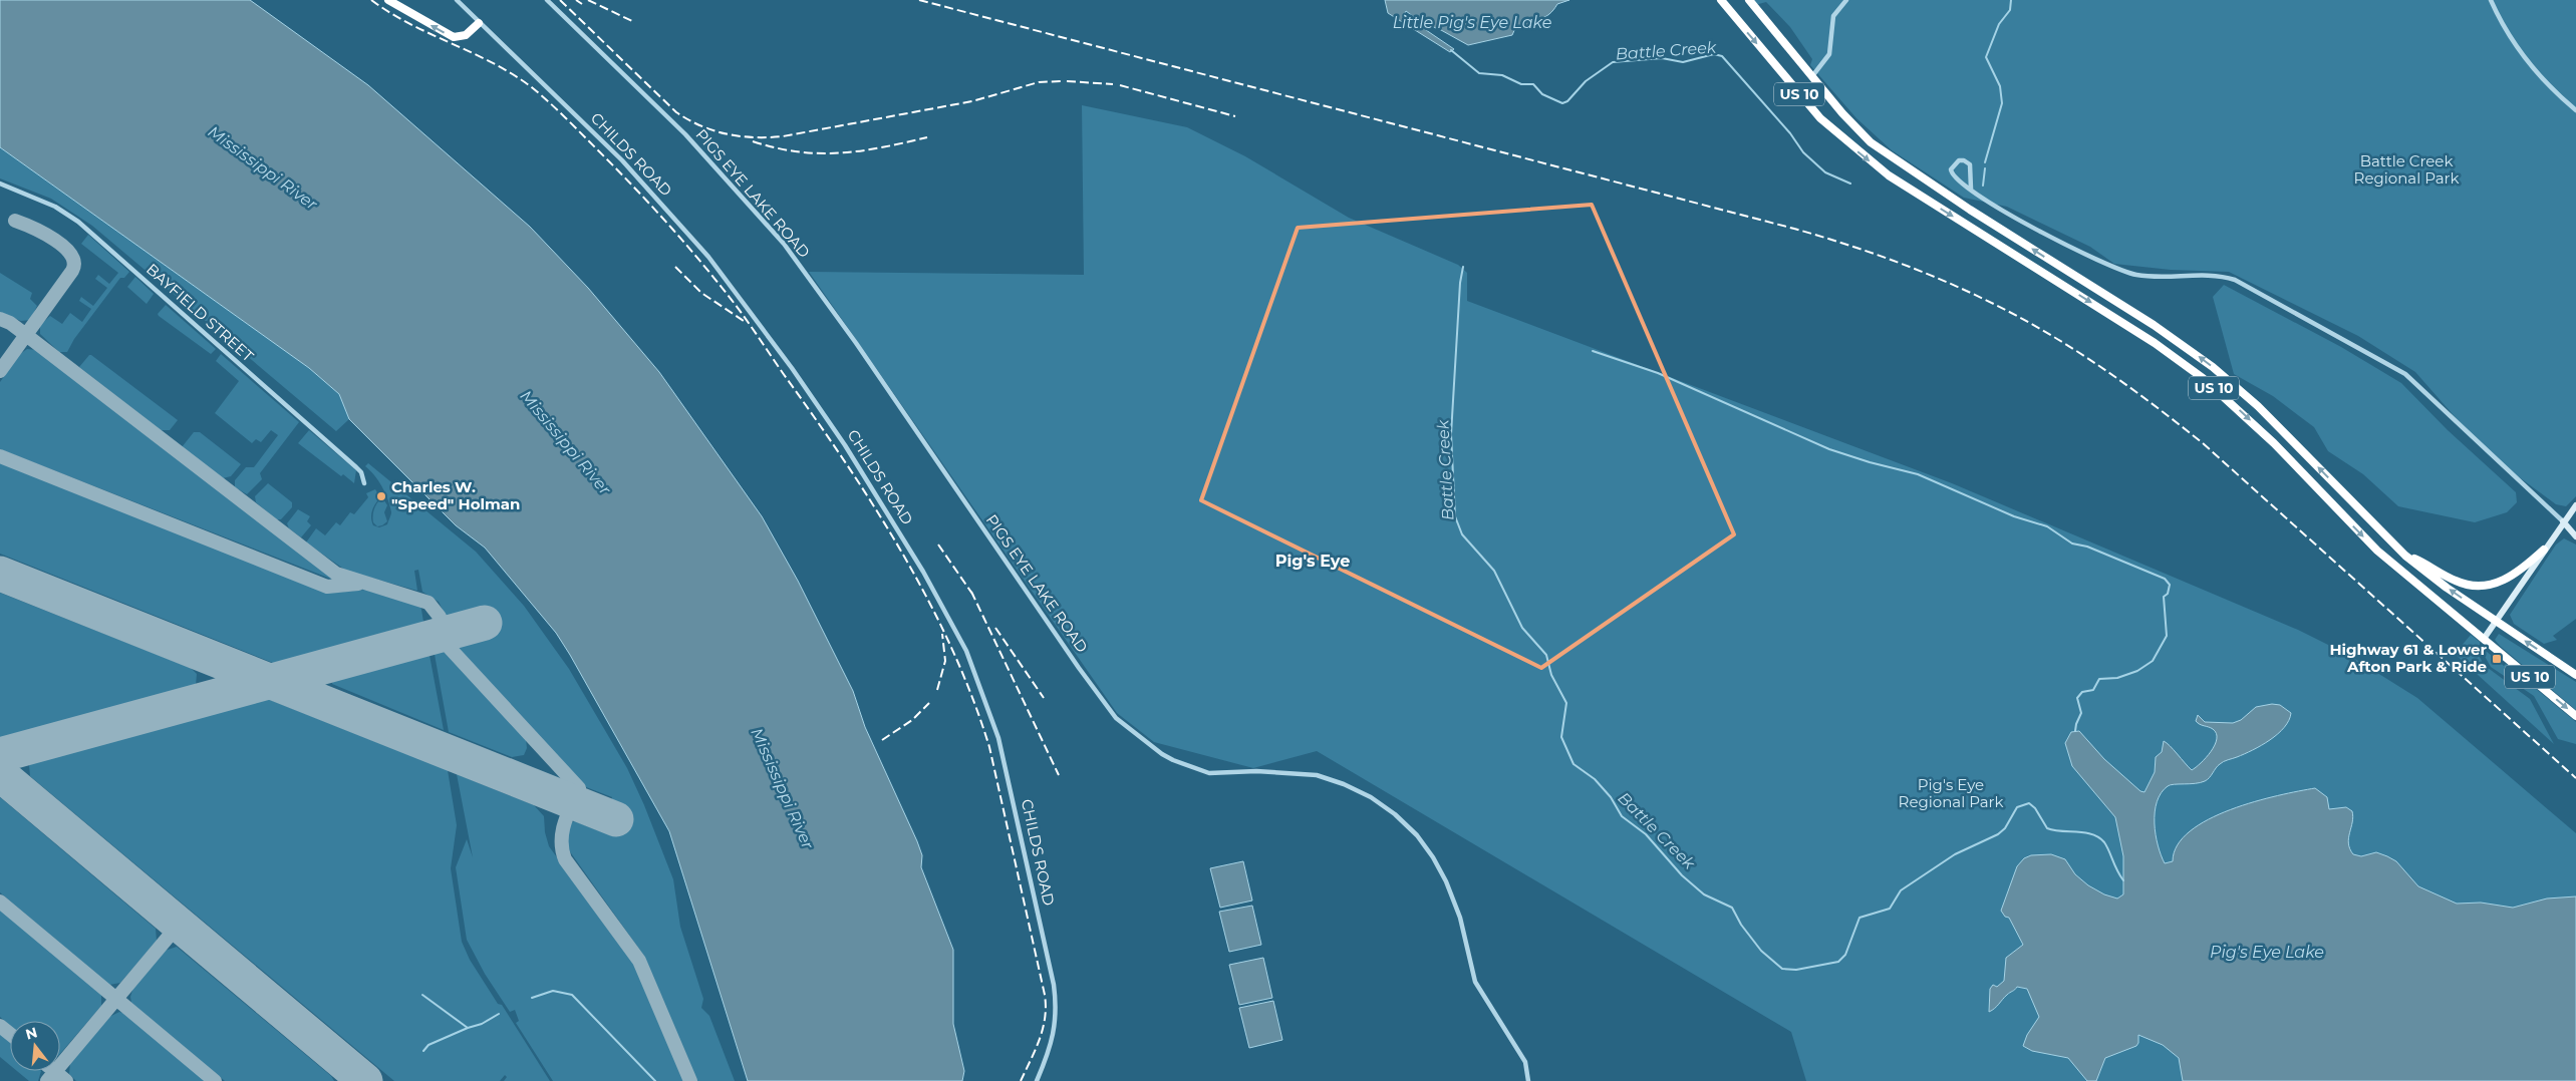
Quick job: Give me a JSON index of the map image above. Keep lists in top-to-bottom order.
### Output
{
  "streets": {
    "highway": ["US 10"],
    "street": ["CHILDS ROAD", "PIGS EYE LAKE ROAD", "BAYFIELD STREET"]
  },
  "districts": ["Pig's Eye"],
  "water": [
    "Little Pig's Eye Lake",
    "Battle Creek",
    "Mississippi River",
    "Pig's Eye Lake"
  ],
  "parks": ["Battle Creek Regional Park", "Pig's Eye Regional Park"],
  "places": {
    "other": ["Charles W. \"Speed\" Holman"],
    "transit": ["Highway 61 & Lower Afton Park & Ride"]
  },
  "north": "top"
}
